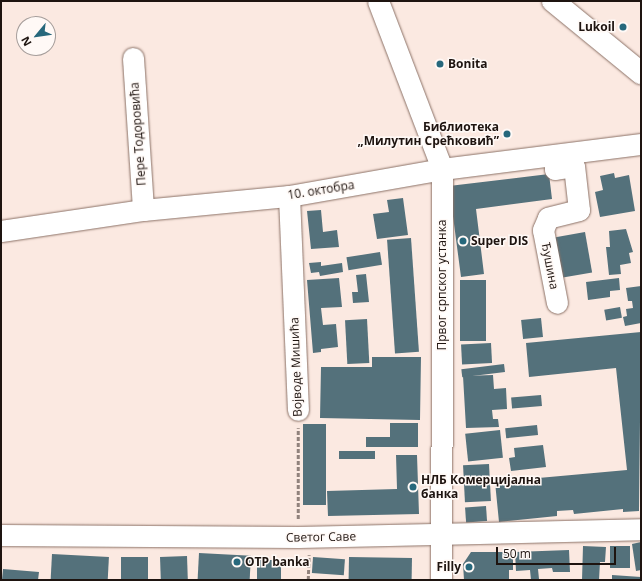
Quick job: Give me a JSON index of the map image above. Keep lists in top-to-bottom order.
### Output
{
  "streets": {
    "street": [
      "Пере Тодоровића",
      "10. октобра",
      "Ђушина",
      "Првог српског устанка",
      "Војводе Мишића",
      "Светог Саве"
    ]
  },
  "crossings": [
    ["Пере Тодоровића", "10. октобра"],
    ["10. октобра", "Ђушина"],
    ["10. октобра", "Првог српског устанка"],
    ["10. октобра", "Војводе Мишића"],
    ["Првог српског устанка", "Светог Саве"],
    ["Војводе Мишића", "Светог Саве"]
  ],
  "places": [
    "Lukoil",
    "Bonita",
    "Библиотека „Милутин Срећковић”",
    "Super DIS",
    "НЛБ Комерцијална банка",
    "OTP banka",
    "Filly"
  ],
  "scale_bar": "50 m",
  "north": "bottom left"
}
